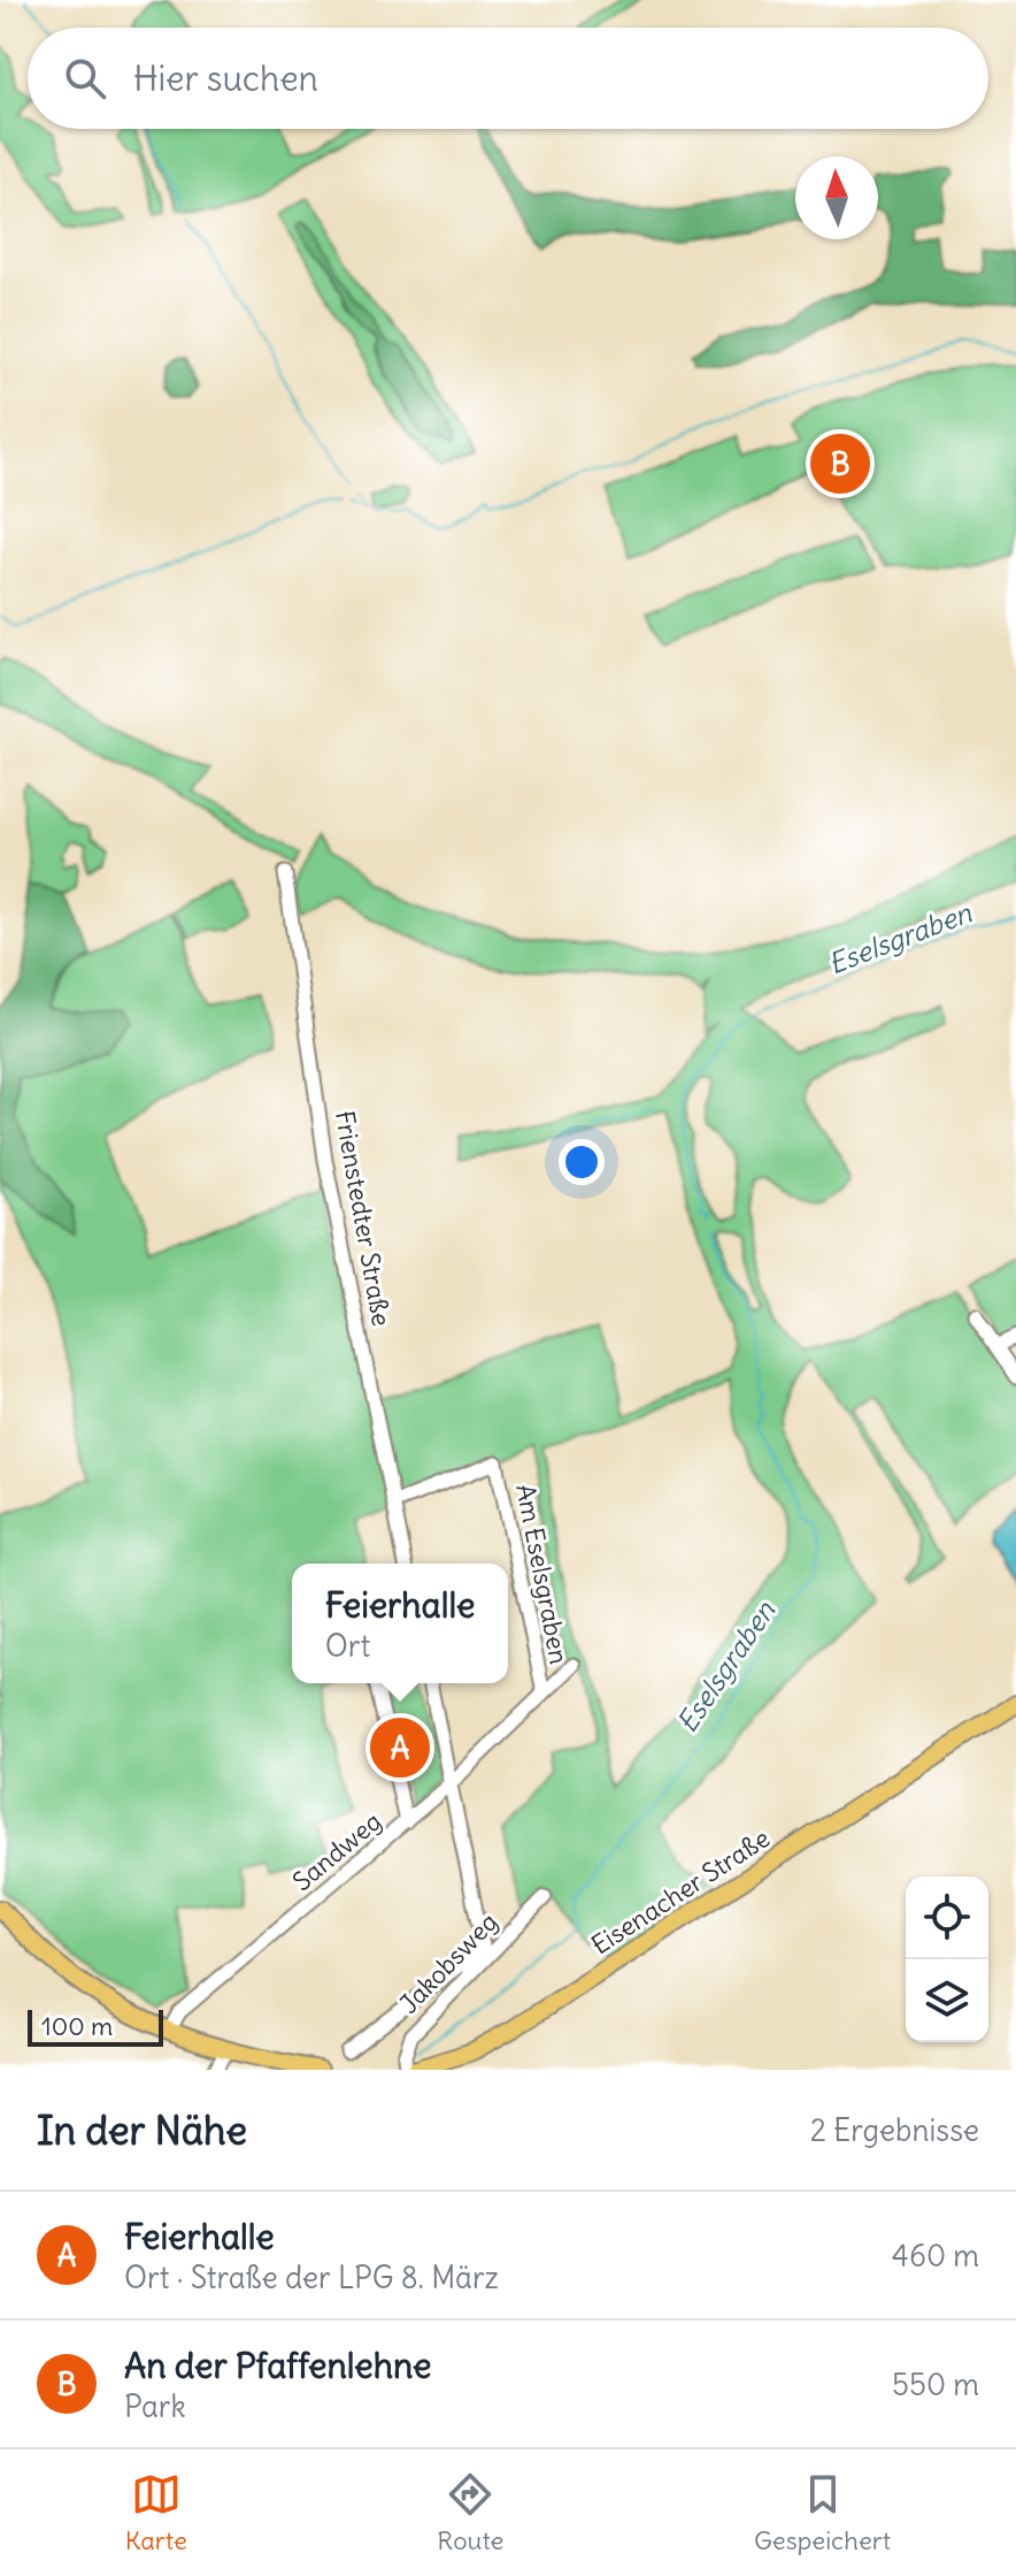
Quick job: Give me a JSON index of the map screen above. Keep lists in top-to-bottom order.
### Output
{
  "streets": {
    "main road": ["Eisenacher Straße"],
    "street": [
      "Frienstedter Straße",
      "Am Eselsgraben",
      "Sandweg",
      "Jakobsweg"
    ]
  },
  "crossings": [
    ["Frienstedter Straße", "Am Eselsgraben"],
    ["Am Eselsgraben", "Sandweg"]
  ],
  "water": ["Eselsgraben"],
  "scale_bar": "100 m",
  "north": "top",
  "page": {
    "search": "Hier suchen",
    "pins": ["B", "A"],
    "popup": ["Feierhalle", "Ort"],
    "scale": "100 m",
    "heading": ["In der Nähe", "2 Ergebnisse"],
    "list": [
      {
        "mark": "A",
        "name": "Feierhalle",
        "note": "Ort · Straße der LPG 8. März",
        "value": "460 m"
      },
      {
        "mark": "B",
        "name": "An der Pfaffenlehne",
        "note": "Park",
        "value": "550 m"
      }
    ],
    "nav": ["Karte", "Route", "Gespeichert"]
  }
}
